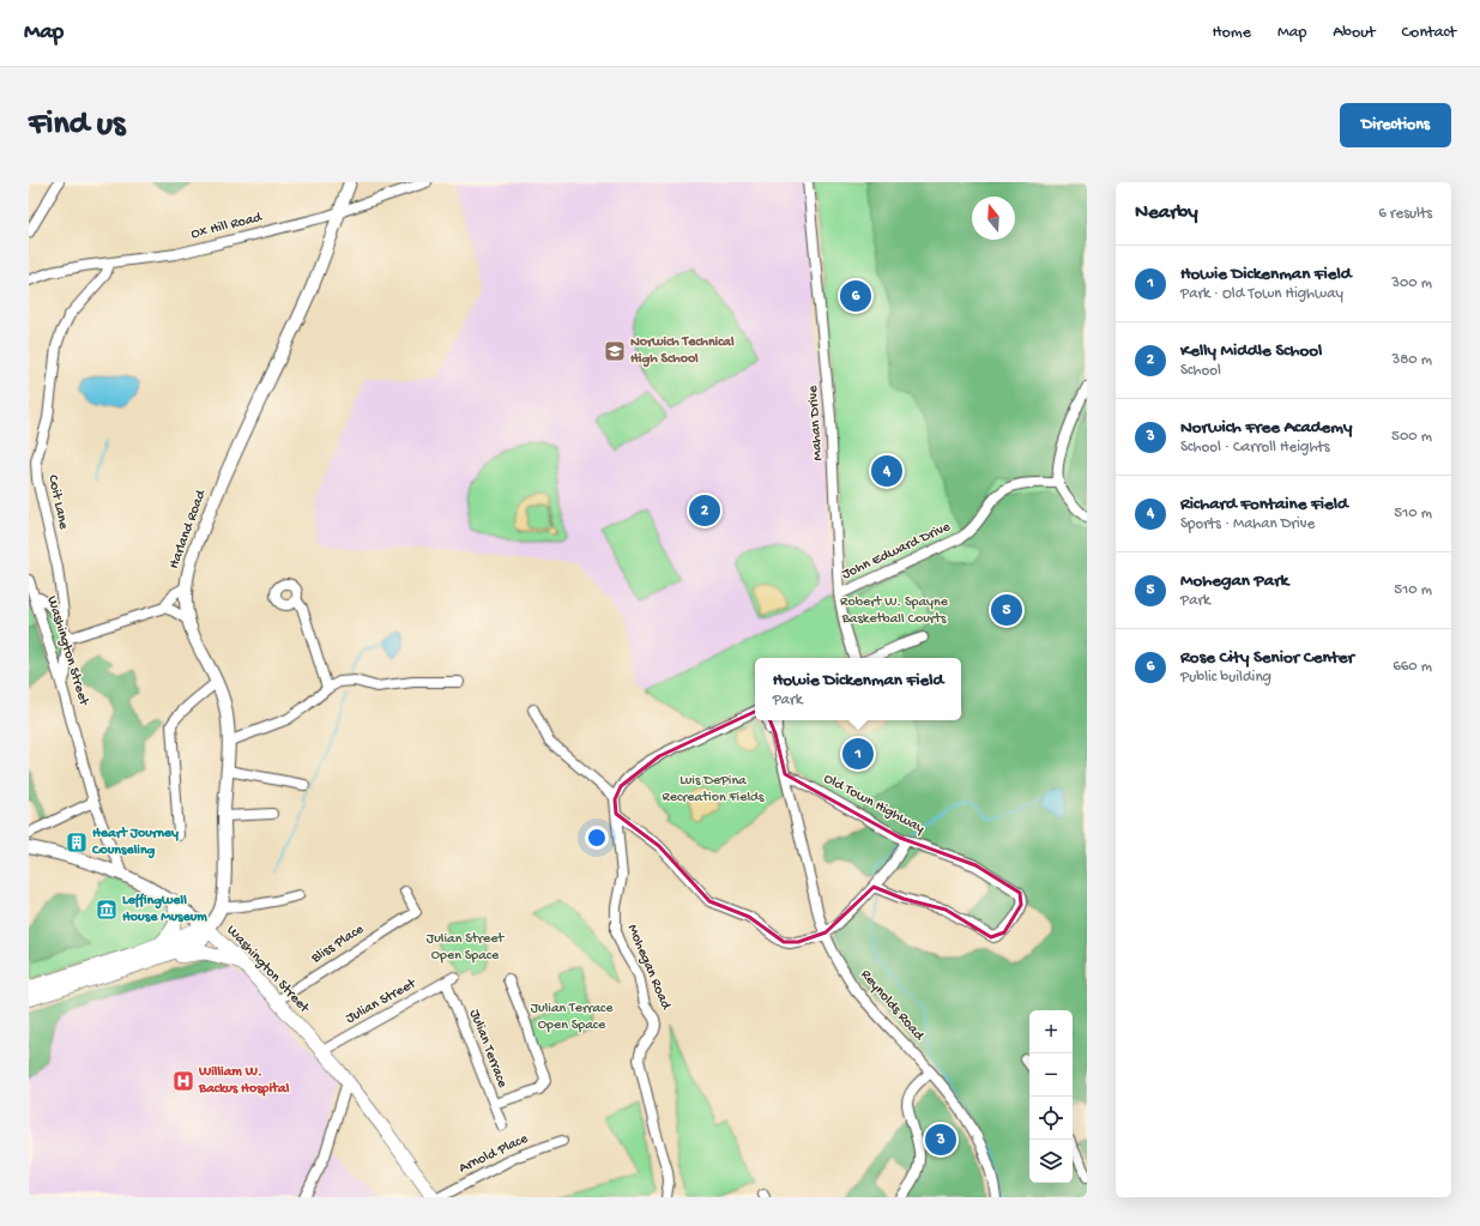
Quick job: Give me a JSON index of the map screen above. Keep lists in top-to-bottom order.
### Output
{
  "streets": {
    "highway": ["Washington Street"],
    "main road": ["Harland Road"],
    "street": [
      "Ox Hill Road",
      "Mahan Drive",
      "Coit Lane",
      "John Edward Drive",
      "Old Town Highway",
      "Bliss Place",
      "Mohegan Road",
      "Julian Street",
      "Reynolds Road",
      "Julian Terrace",
      "Arnold Place"
    ]
  },
  "crossings": [
    ["Ox Hill Road", "Coit Lane"],
    ["Ox Hill Road", "Harland Road"],
    ["Mahan Drive", "John Edward Drive"],
    ["Harland Road", "Washington Street"],
    ["Washington Street", "Bliss Place"],
    ["Washington Street", "Julian Street"],
    ["Old Town Highway", "Reynolds Road"],
    ["Julian Street", "Julian Terrace"]
  ],
  "parks": [
    "Robert W. Spayne Basketball Courts",
    "Luis DePina Recreation Fields",
    "Julian Street Open Space",
    "Julian Terrace Open Space"
  ],
  "places": {
    "school or university": ["Norwich Technical High School"],
    "building": ["Heart Journey Counseling"],
    "museum": ["Leffingwell House Museum"],
    "hospital": ["William W. Backus Hospital"]
  },
  "north": "top",
  "page": {
    "header": "Map",
    "nav": [
      "Home",
      "Map",
      "About",
      "Contact"
    ],
    "buttons": "Directions",
    "title": "Find us",
    "heading": ["Nearby", "6 results"],
    "list": [
      {
        "mark": "1",
        "name": "Howie Dickenman Field",
        "note": "Park · Old Town Highway",
        "value": "300 m"
      },
      {
        "mark": "2",
        "name": "Kelly Middle School",
        "note": "School",
        "value": "380 m"
      },
      {
        "mark": "3",
        "name": "Norwich Free Academy",
        "note": "School · Carroll Heights",
        "value": "500 m"
      },
      {
        "mark": "4",
        "name": "Richard Fontaine Field",
        "note": "Sports · Mahan Drive",
        "value": "510 m"
      },
      {
        "mark": "5",
        "name": "Mohegan Park",
        "note": "Park",
        "value": "510 m"
      },
      {
        "mark": "6",
        "name": "Rose City Senior Center",
        "note": "Public building",
        "value": "660 m"
      }
    ],
    "pins": [
      "6",
      "4",
      "2",
      "5",
      "1",
      "3"
    ],
    "popup": ["Howie Dickenman Field", "Park"],
    "map_buttons": ["+", "−"]
  }
}
